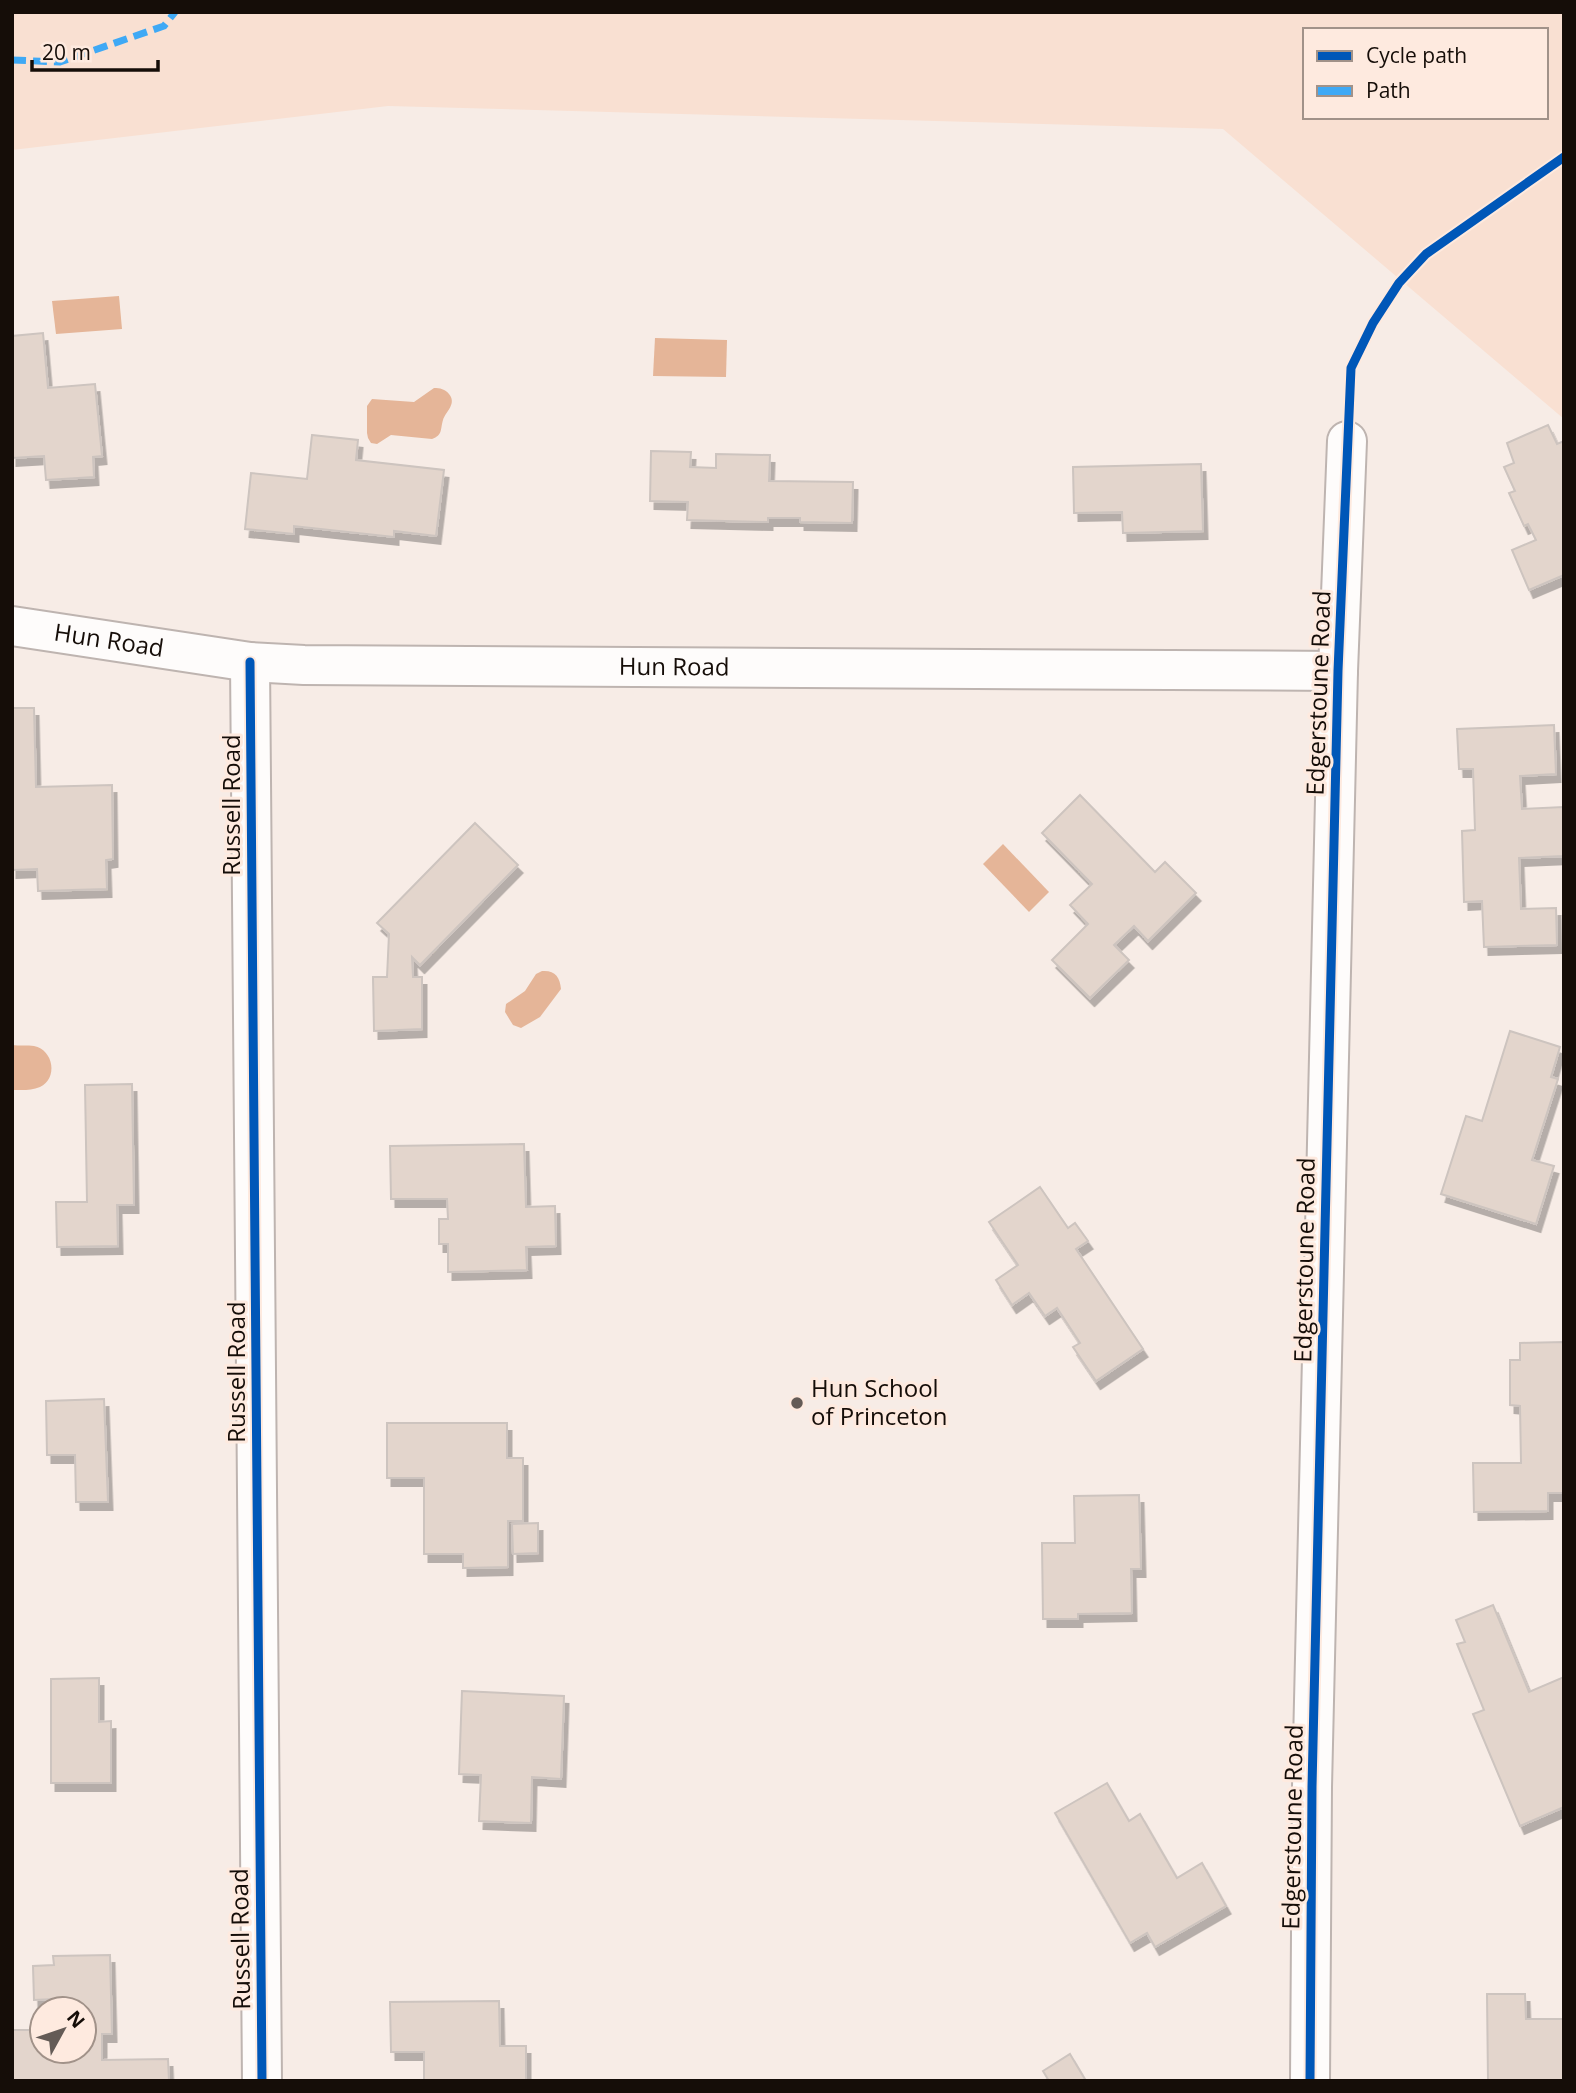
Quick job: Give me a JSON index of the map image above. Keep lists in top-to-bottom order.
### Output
{
  "streets": {
    "street": ["Hun Road", "Edgerstoune Road", "Russell Road"]
  },
  "crossings": [
    ["Hun Road", "Edgerstoune Road"],
    ["Hun Road", "Russell Road"]
  ],
  "places": ["Hun School of Princeton"],
  "legend": ["Cycle path", "Path"],
  "scale_bar": "20 m",
  "north": "top right"
}
